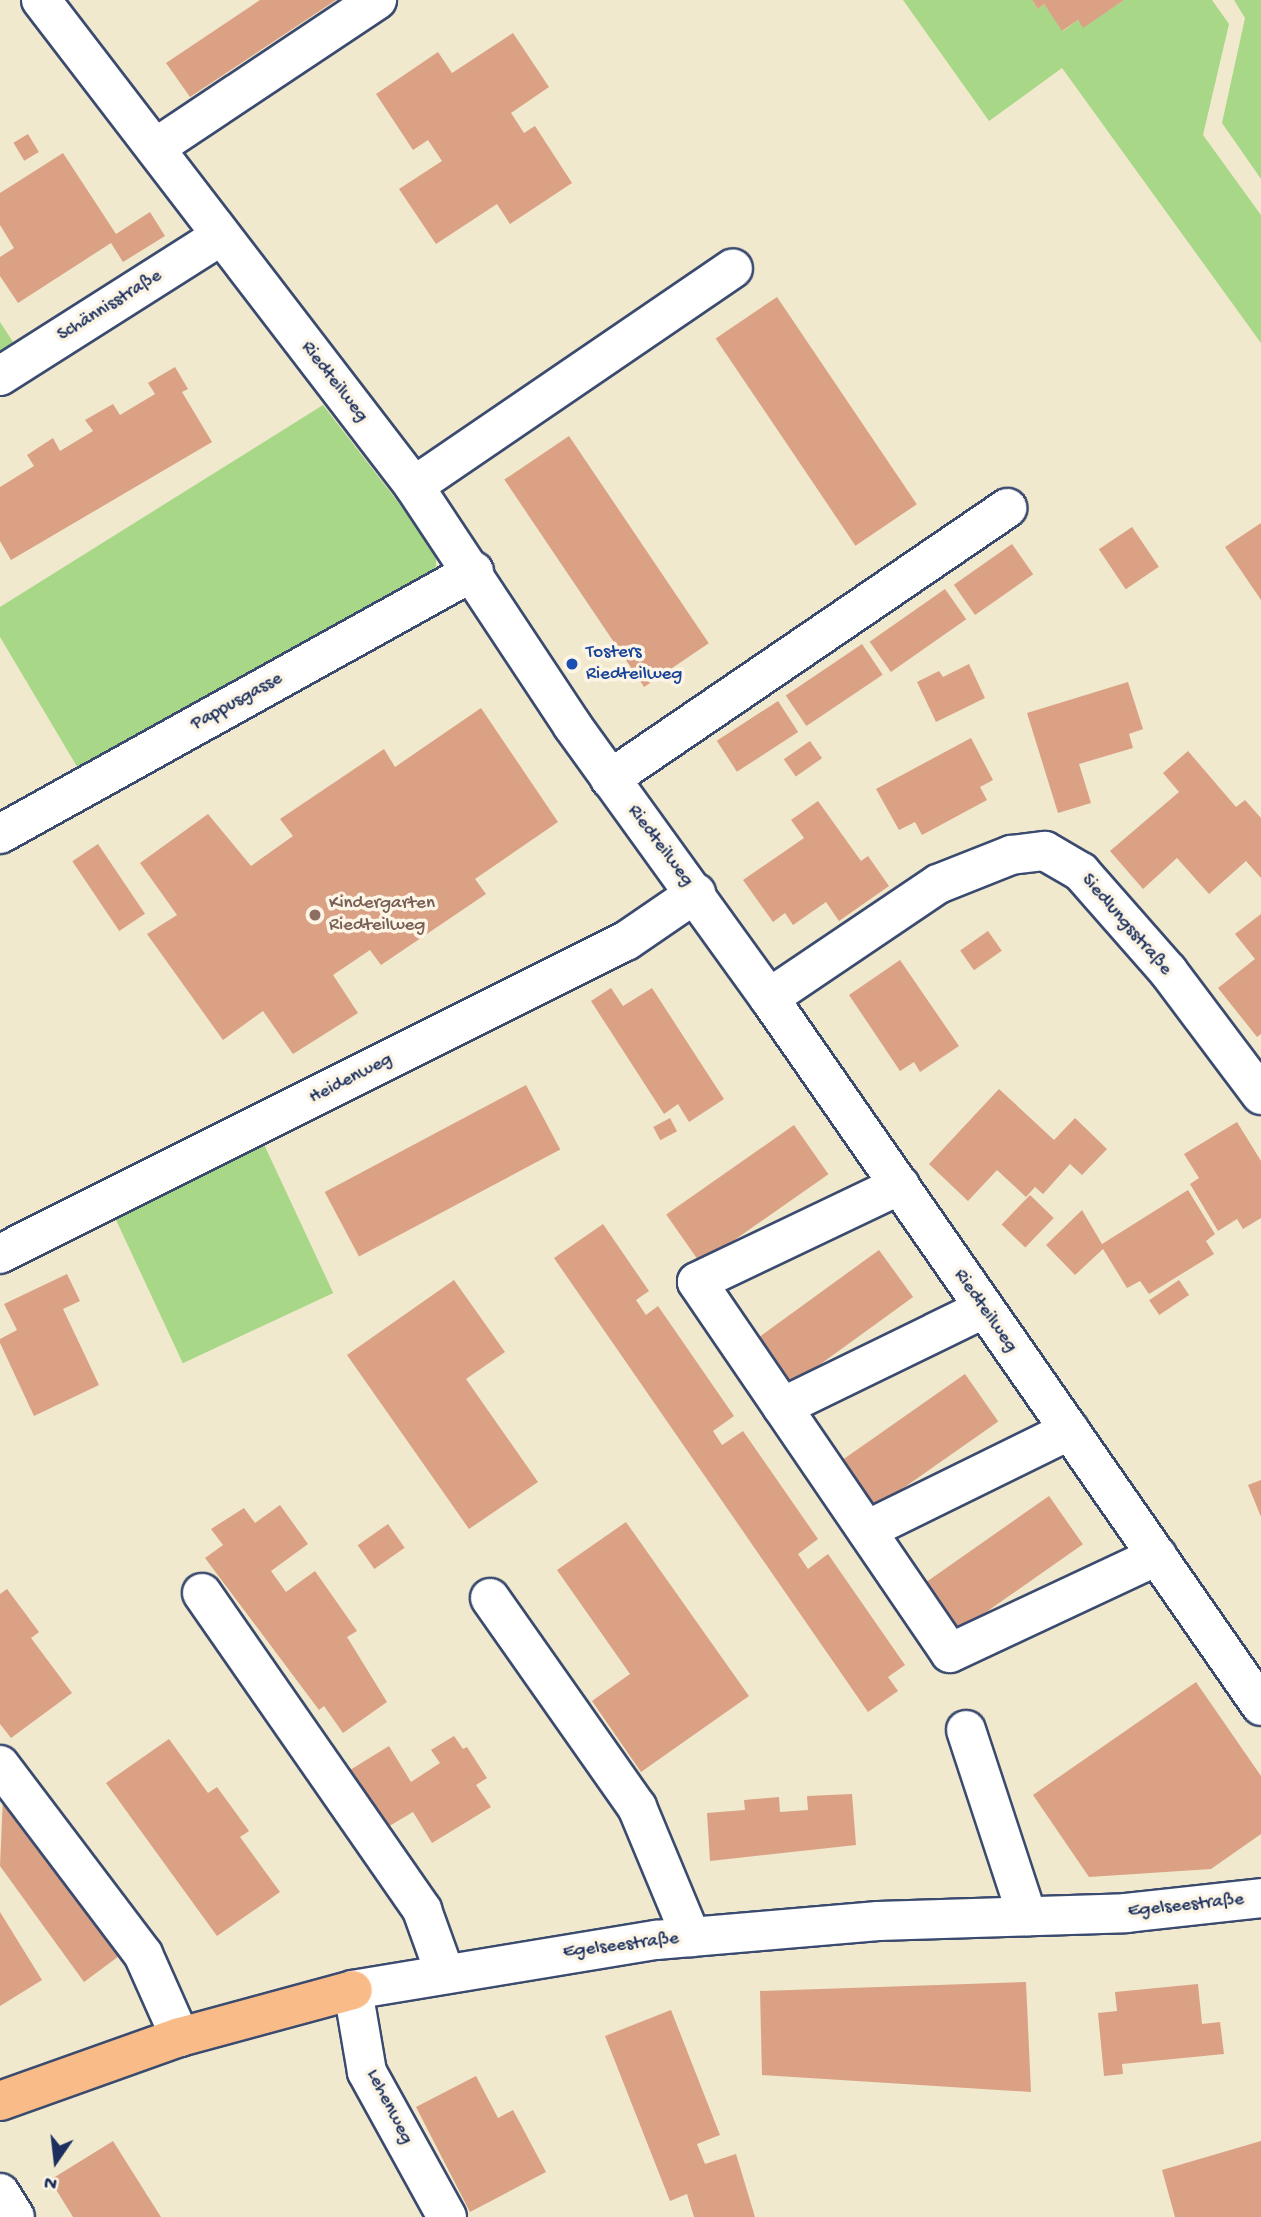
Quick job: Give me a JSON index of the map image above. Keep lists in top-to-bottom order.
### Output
{
  "streets": {
    "main road": ["Egelseestraße"],
    "street": [
      "Schännisstraße",
      "Riedteilweg",
      "Pappusgasse",
      "Siedlungsstraße",
      "Heidenweg",
      "Lehenweg"
    ]
  },
  "crossings": [
    ["Schännisstraße", "Riedteilweg"],
    ["Riedteilweg", "Pappusgasse"],
    ["Riedteilweg", "Siedlungsstraße"],
    ["Riedteilweg", "Heidenweg"],
    ["Egelseestraße", "Lehenweg"]
  ],
  "places": ["Tosters Riedteilweg", "Kindergarten Riedteilweg"],
  "north": "bottom"
}
